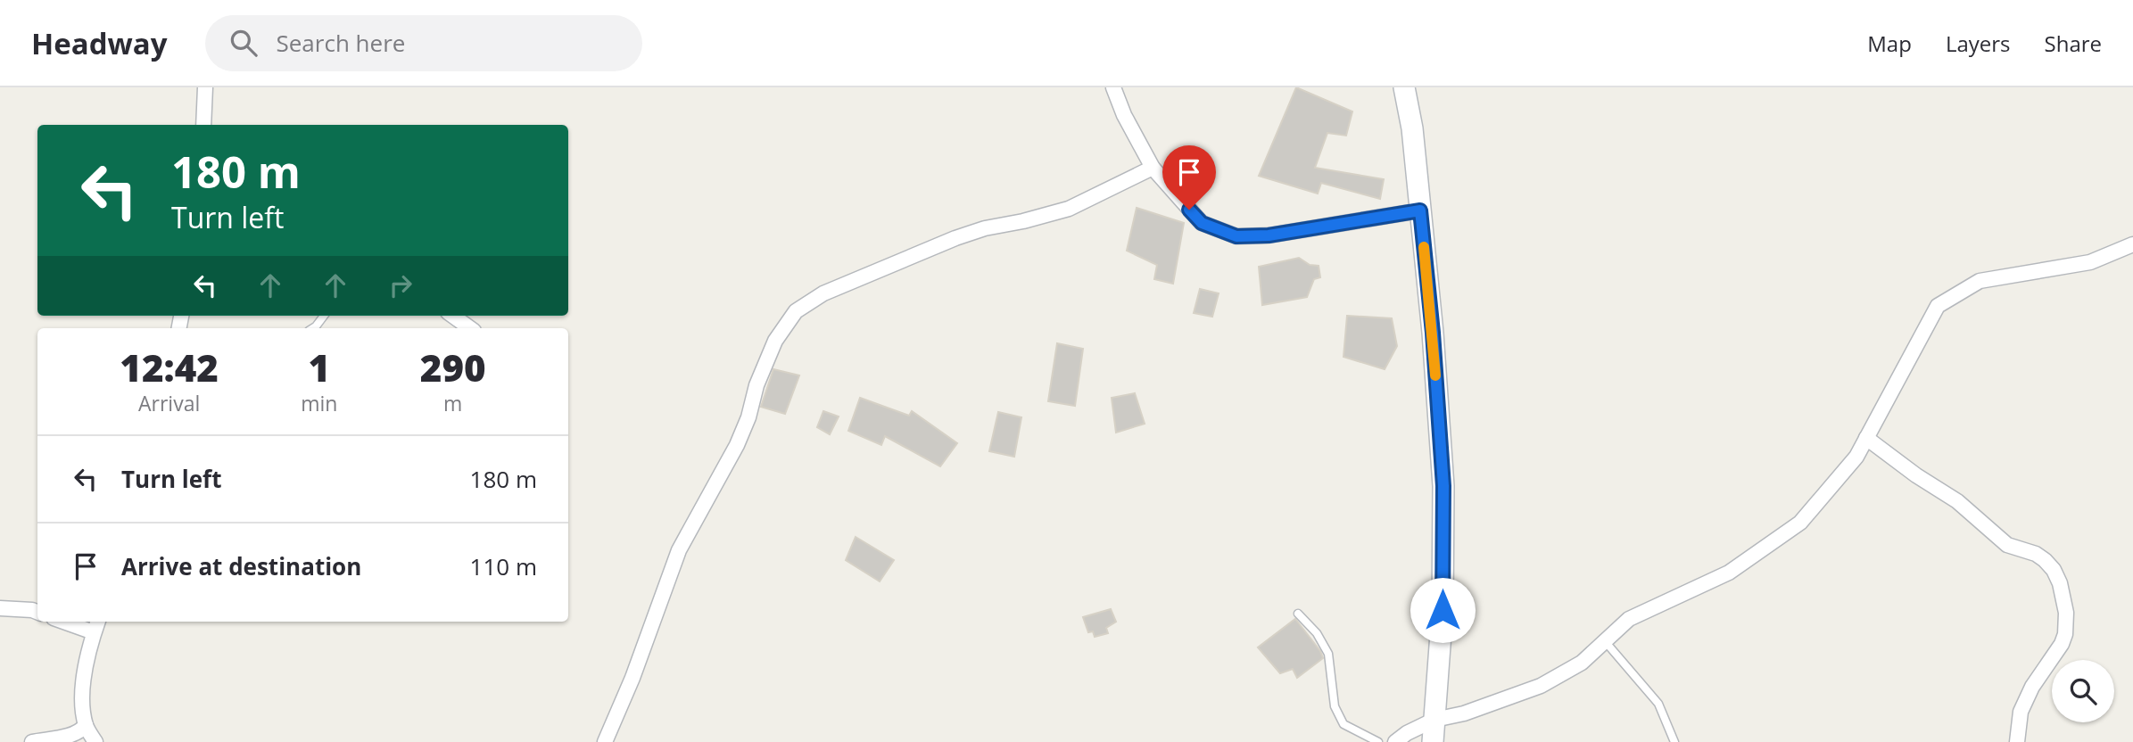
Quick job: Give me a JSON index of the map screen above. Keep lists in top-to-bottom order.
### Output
{
  "page": {
    "header": "Headway",
    "search": "Search here",
    "nav": ["Map", "Layers", "Share"],
    "turn": ["180 m", "Turn left"],
    "eta": [
      "12:42",
      "Arrival",
      "1",
      "min",
      "290",
      "m"
    ],
    "list": [
      {
        "name": "Turn left",
        "value": "180 m"
      },
      {
        "name": "Arrive at destination",
        "value": "110 m"
      }
    ]
  }
}
